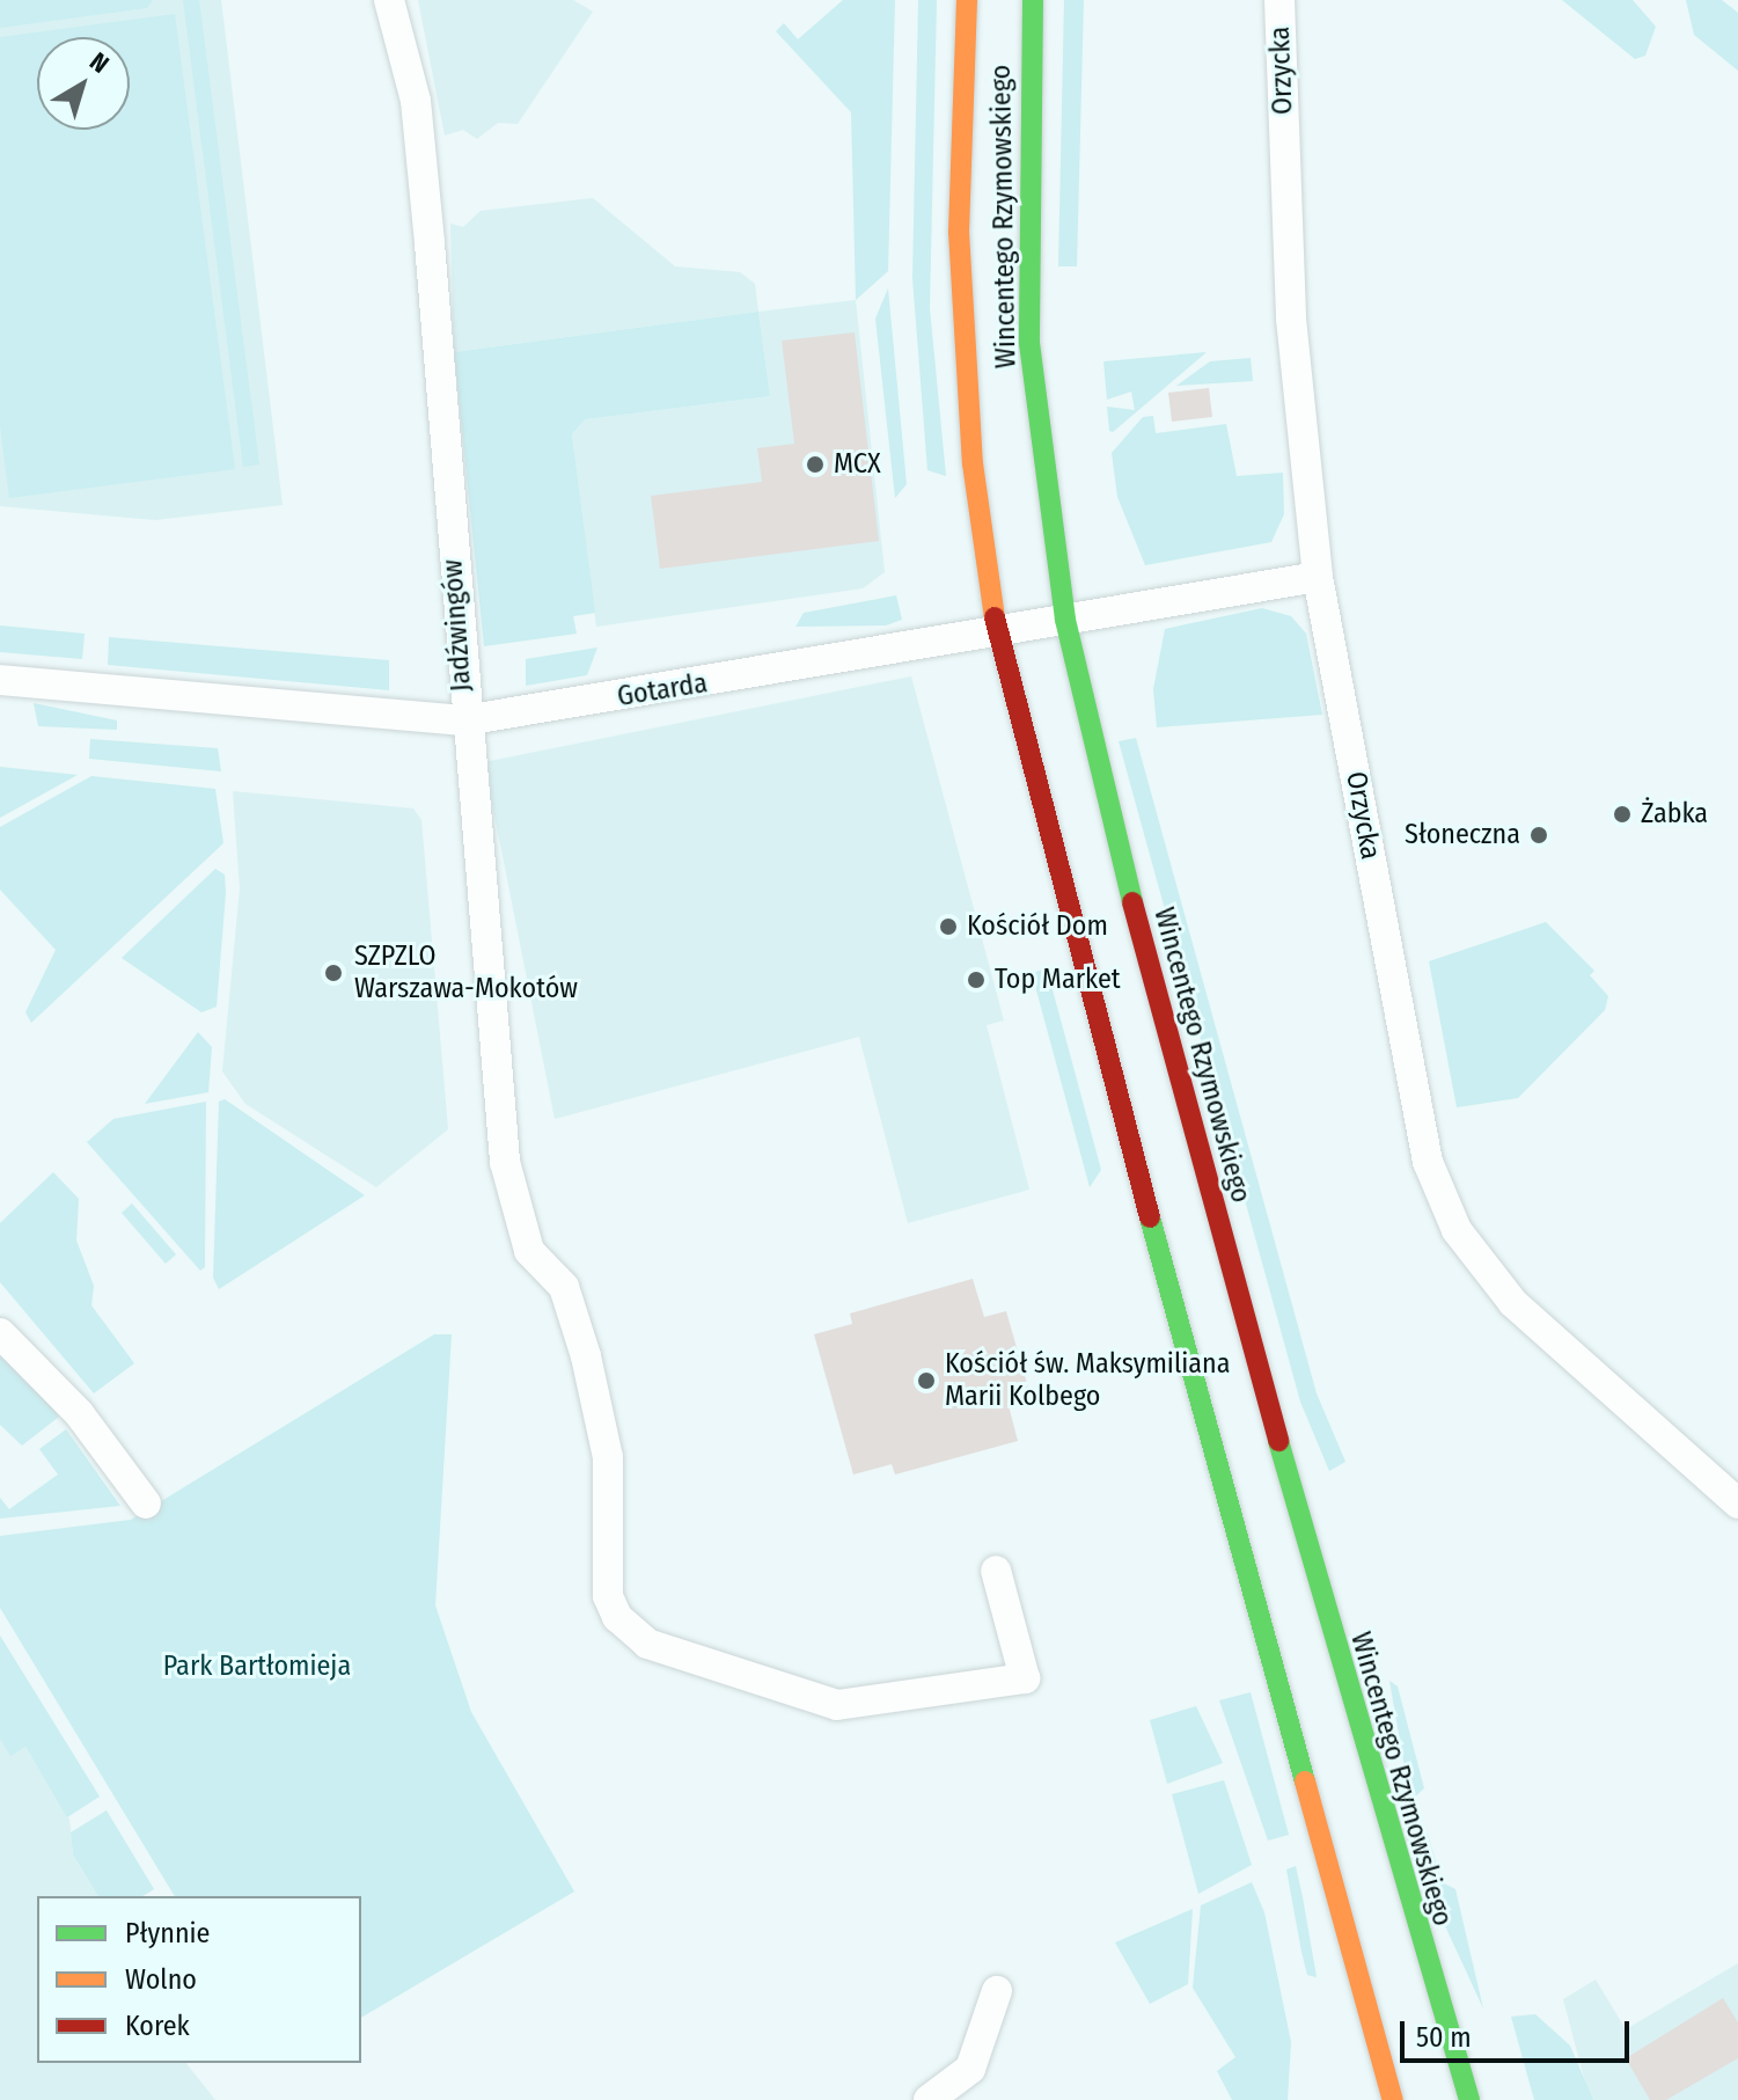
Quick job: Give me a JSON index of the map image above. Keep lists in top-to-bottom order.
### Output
{
  "streets": {
    "main road": ["Wincentego Rzymowskiego"],
    "street": ["Orzycka", "Jadźwingów", "Gotarda"]
  },
  "crossings": [
    ["Orzycka", "Gotarda"],
    ["Wincentego Rzymowskiego", "Gotarda"],
    ["Jadźwingów", "Gotarda"]
  ],
  "parks": ["Park Bartłomieja"],
  "places": [
    "MCX",
    "Żabka",
    "Słoneczna",
    "Kościół Dom",
    "SZPZLO Warszawa-Mokotów",
    "Top Market",
    "Kościół św. Maksymiliana Marii Kolbego"
  ],
  "legend": ["Płynnie", "Wolno", "Korek"],
  "scale_bar": "50 m",
  "north": "top right"
}
